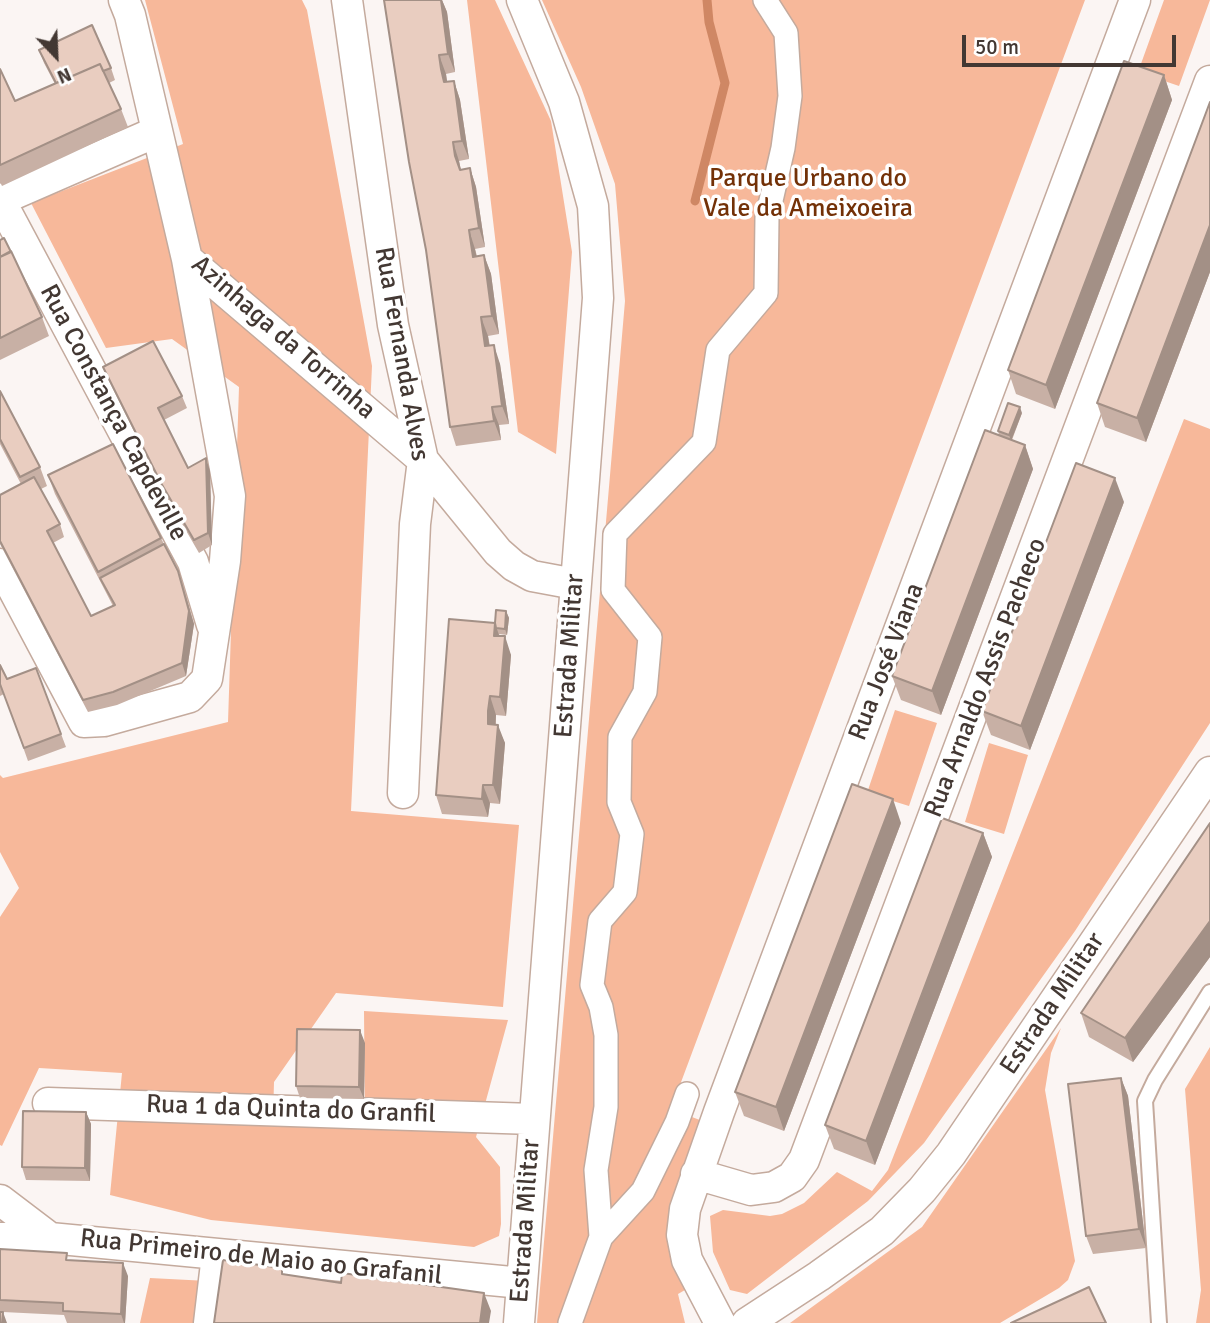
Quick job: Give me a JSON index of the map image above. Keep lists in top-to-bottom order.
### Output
{
  "streets": {
    "street": [
      "Azinhaga da Torrinha",
      "Rua Fernanda Alves",
      "Rua Constança Capdeville",
      "Estrada Militar",
      "Rua José Viana",
      "Rua Arnaldo Assis Pacheco",
      "Rua 1 da Quinta do Granfil",
      "Rua Primeiro de Maio ao Grafanil"
    ]
  },
  "crossings": [
    ["Azinhaga da Torrinha", "Rua Fernanda Alves"],
    ["Azinhaga da Torrinha", "Estrada Militar"],
    ["Estrada Militar", "Rua 1 da Quinta do Granfil"],
    ["Estrada Militar", "Rua Primeiro de Maio ao Grafanil"],
    ["Rua José Viana", "Rua Arnaldo Assis Pacheco"]
  ],
  "parks": ["Parque Urbano do Vale da Ameixoeira"],
  "scale_bar": "50 m",
  "north": "bottom right"
}
